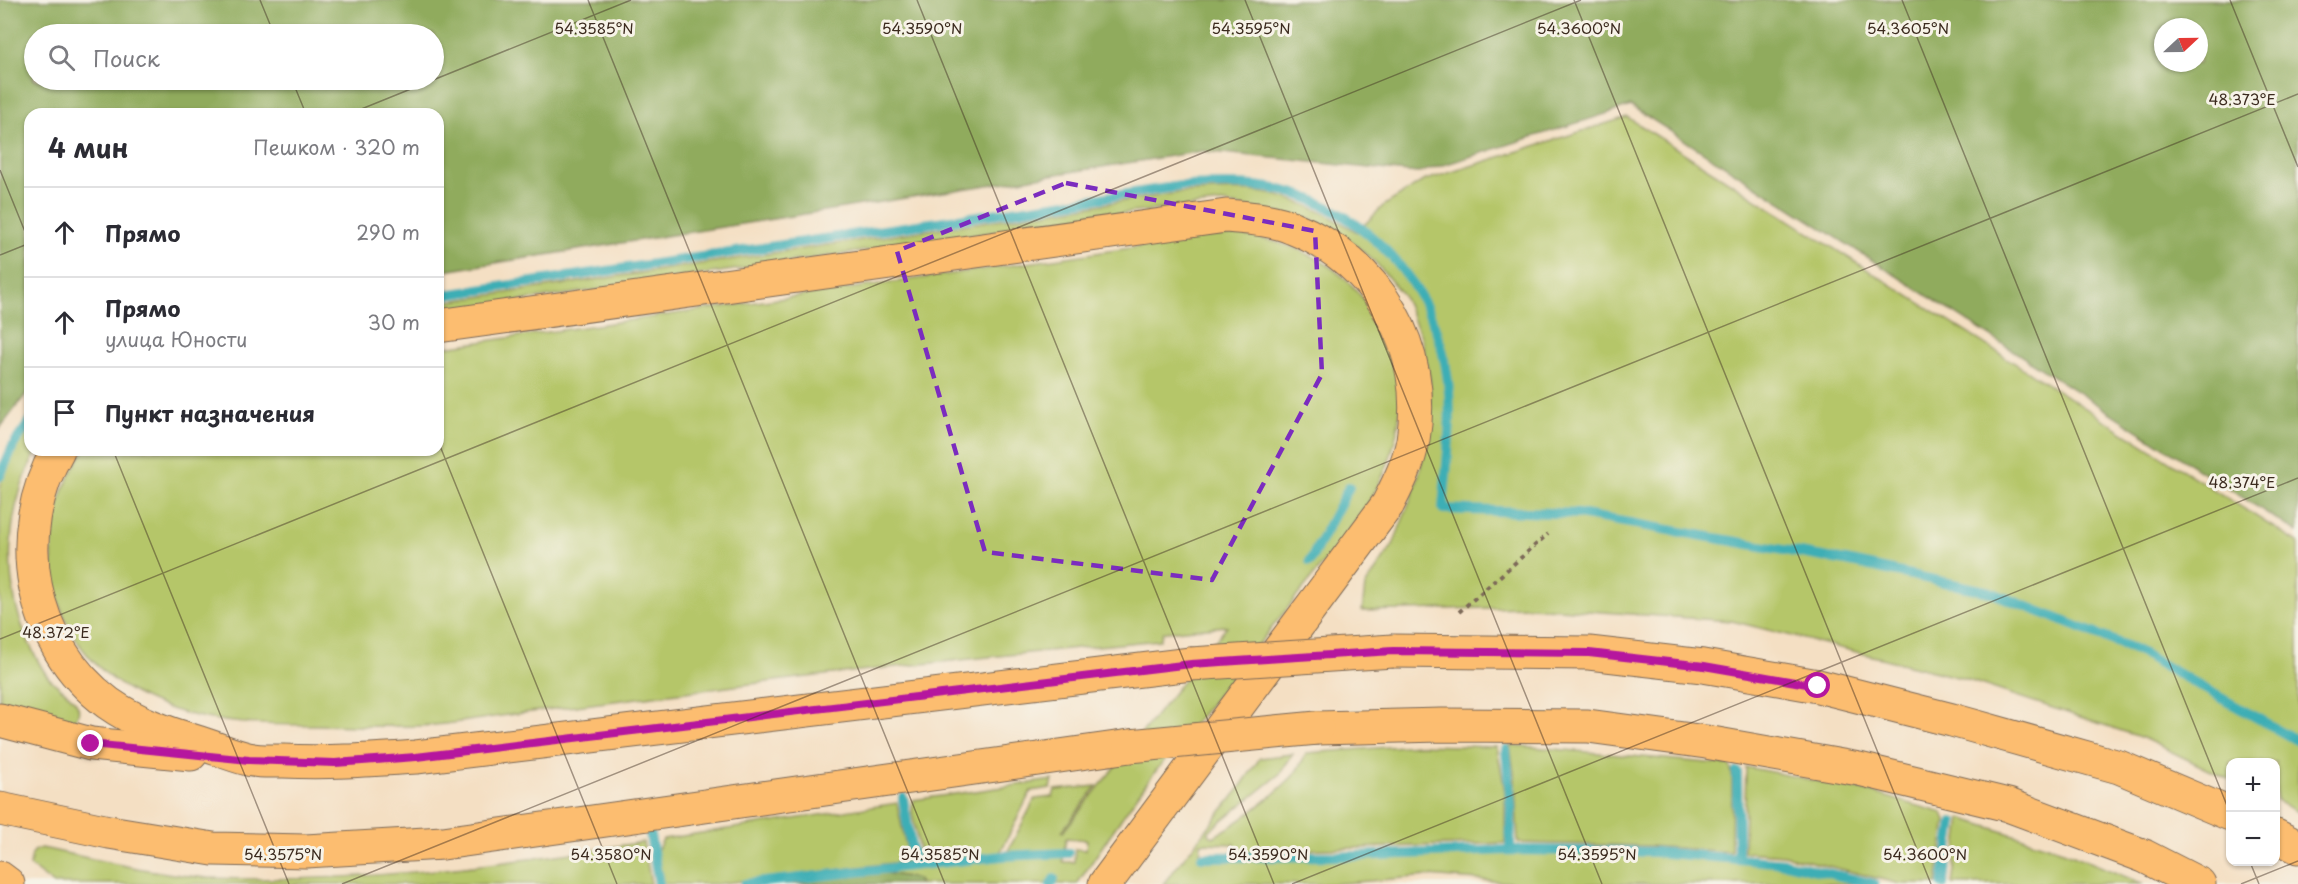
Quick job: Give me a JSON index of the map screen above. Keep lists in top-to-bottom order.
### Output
{
  "north": "right",
  "page": {
    "search": "Поиск",
    "heading": ["4 мин", "Пешком · 320 m"],
    "list": [
      ["Прямо", "290 m"],
      ["Прямо", "улица Юности", "30 m"],
      "Пункт назначения"
    ],
    "map_buttons": ["+", "−"]
  },
  "coordinates": [
    "54.3585°N",
    "54.3590°N",
    "54.3595°N",
    "54.3600°N",
    "54.3605°N",
    "48.373°E",
    "48.374°E",
    "48.372°E",
    "54.3575°N",
    "54.3580°N"
  ]
}
